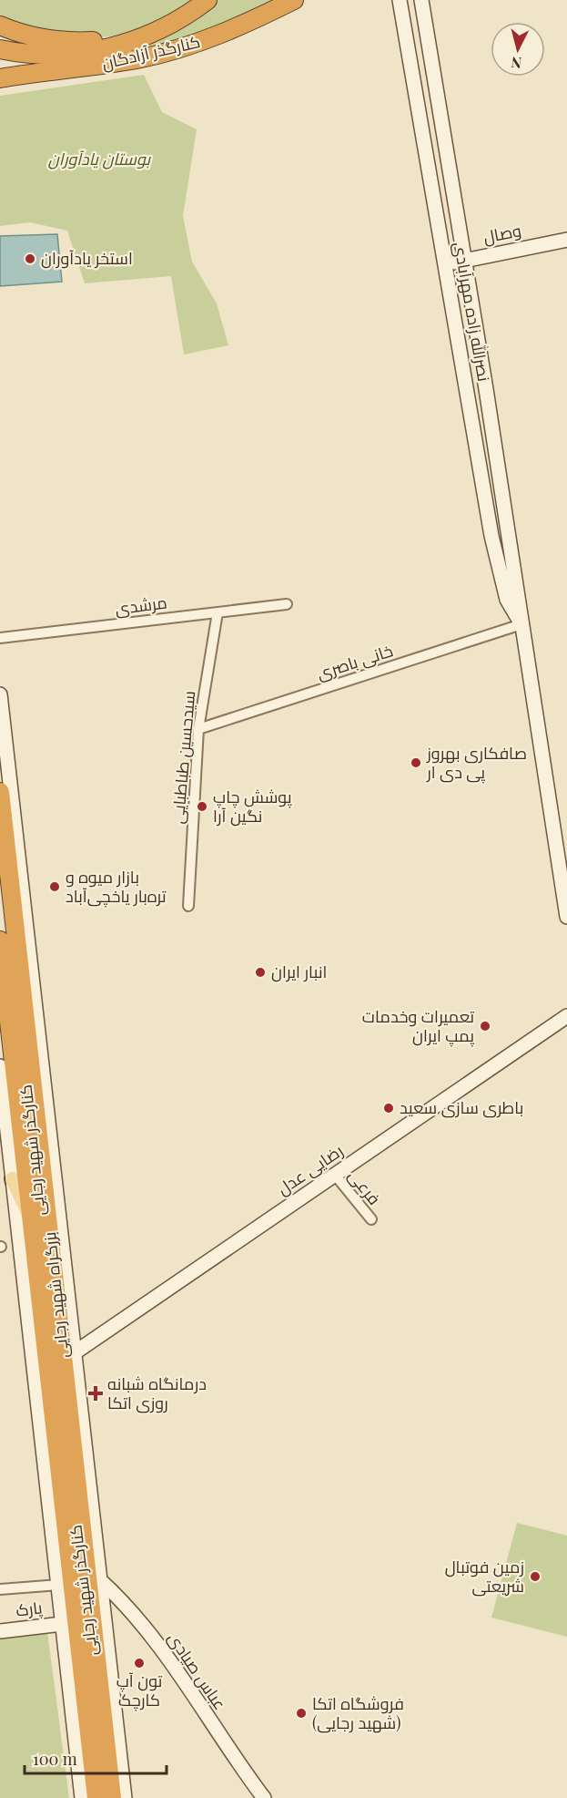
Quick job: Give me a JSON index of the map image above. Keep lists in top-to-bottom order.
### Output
{
  "streets": {
    "highway": ["کنارگذر آزادگان", "بزرگراه شهید رجایی"],
    "street": [
      "وصال",
      "نصرالله زاده مهرآبادی",
      "مرشدی",
      "خانی باصری",
      "سیدحسین طباطبایی",
      "کنارگذر شهید رجایی",
      "رضایی عدل",
      "فرعی",
      "پارک",
      "عباس صیادی"
    ]
  },
  "crossings": [
    ["وصال", "نصرالله زاده مهرآبادی"],
    ["نصرالله زاده مهرآبادی", "خانی باصری"],
    ["مرشدی", "سیدحسین طباطبایی"],
    ["خانی باصری", "سیدحسین طباطبایی"],
    ["کنارگذر شهید رجایی", "رضایی عدل"],
    ["کنارگذر شهید رجایی", "بزرگراه شهید رجایی"],
    ["کنارگذر شهید رجایی", "پارک"],
    ["کنارگذر شهید رجایی", "عباس صیادی"],
    ["رضایی عدل", "فرعی"],
    ["بزرگراه شهید رجایی", "عباس صیادی"]
  ],
  "parks": ["بوستان یادآوران"],
  "places": {
    "other": [
      "استخر یادآوران",
      "صافکاری بهروز پی دی ار",
      "پوشش چاپ نگین آرا",
      "بازار میوه و تره‌بار یاخچی‌آباد",
      "انبار ایران",
      "تعمیرات وخدمات پمپ ایران",
      "باطری سازی سعید",
      "زمین فوتبال شریعتی",
      "تون آپ کارچک",
      "فروشگاه اتکا (شهید رجایی)"
    ],
    "health": ["درمانگاه شبانه روزی اتکا"]
  },
  "scale_bar": "100 m",
  "north": "bottom"
}
